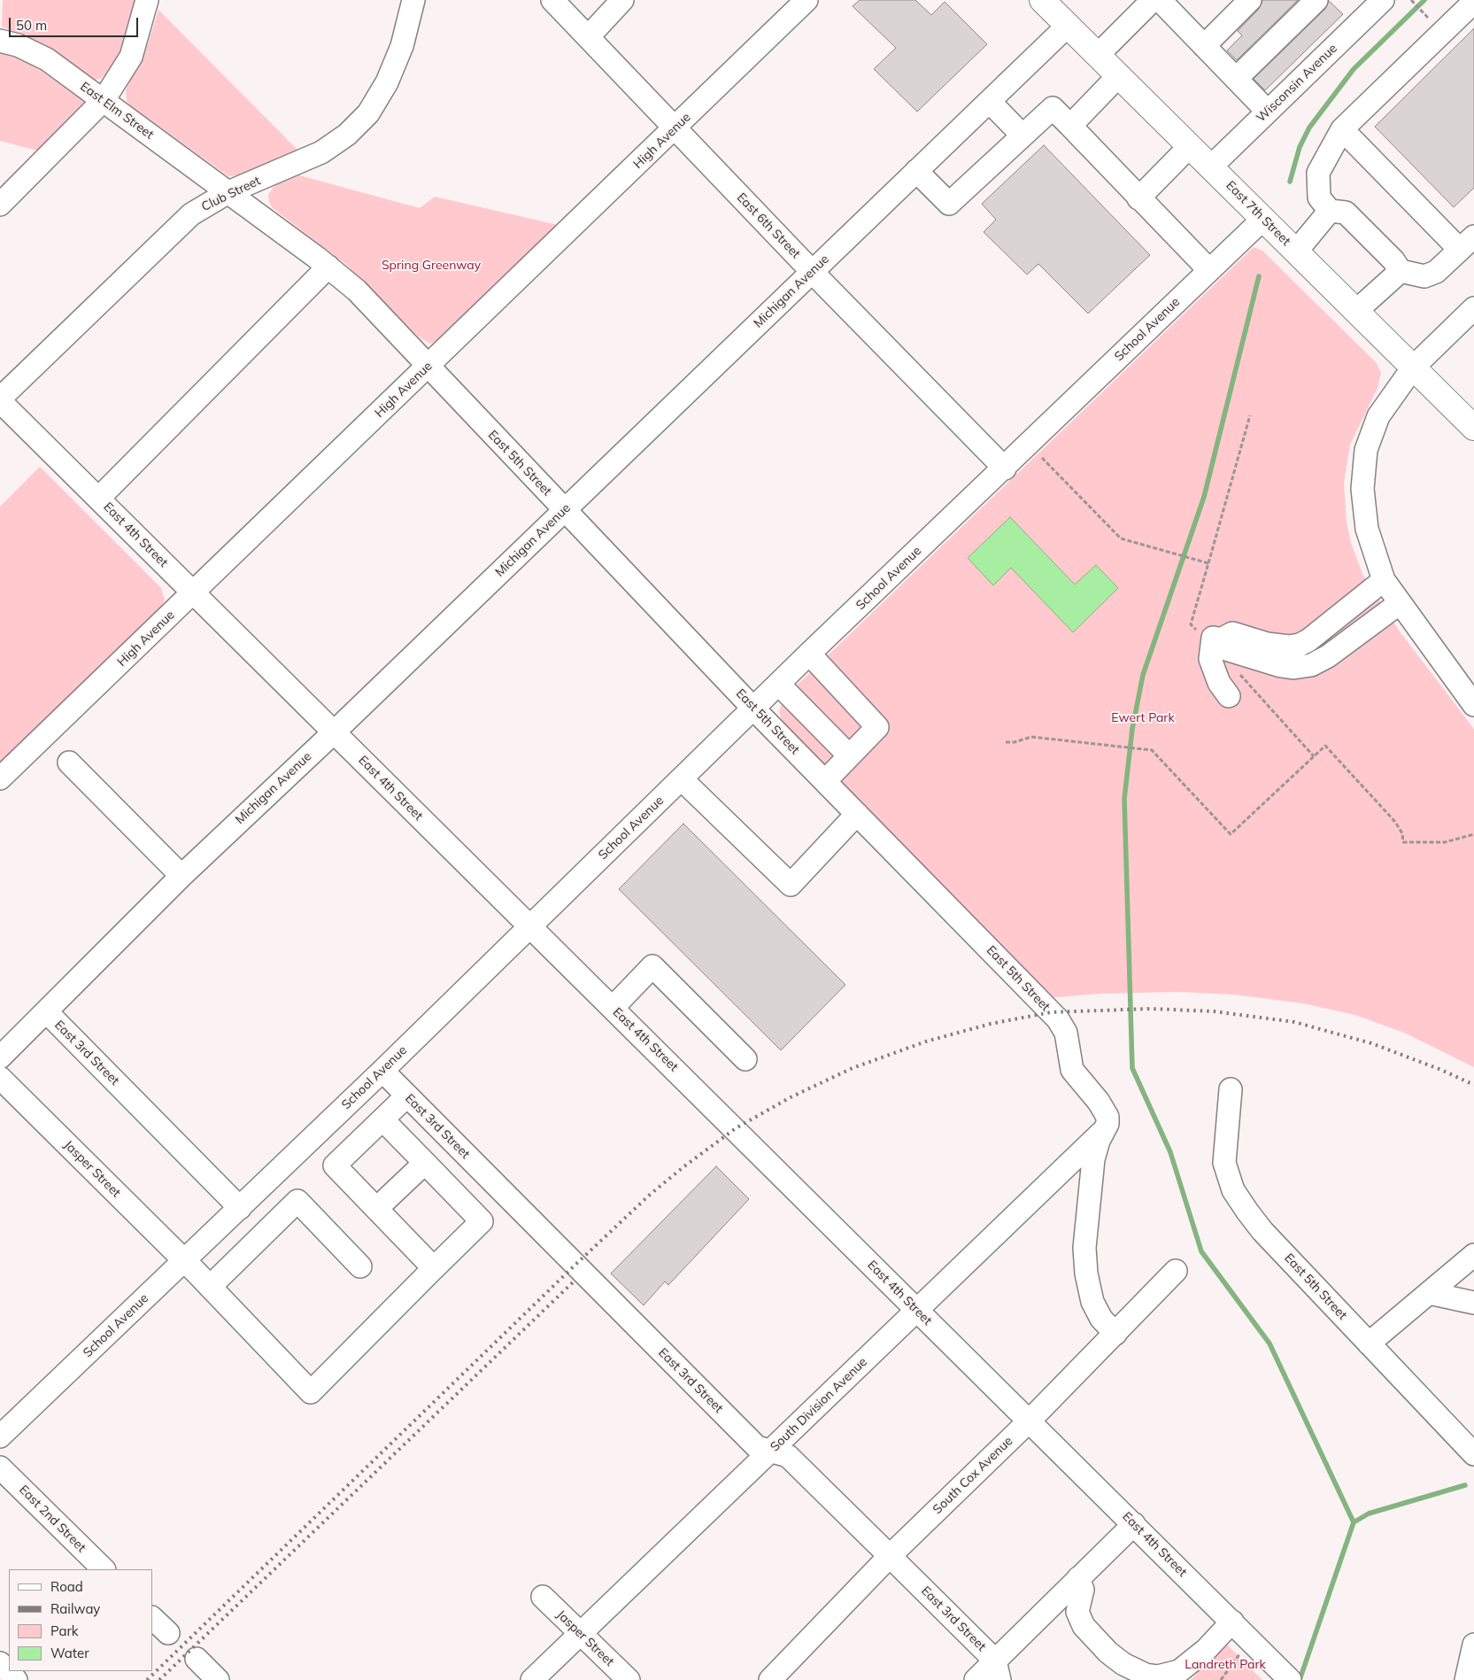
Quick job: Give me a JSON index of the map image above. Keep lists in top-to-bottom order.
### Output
{
  "streets": {
    "main road": ["East 7th Street"],
    "street": [
      "Wisconsin Avenue",
      "East Elm Street",
      "High Avenue",
      "Club Street",
      "East 6th Street",
      "Michigan Avenue",
      "School Avenue",
      "East 5th Street",
      "East 4th Street",
      "East 3rd Street",
      "Jasper Street",
      "South Division Avenue",
      "South Cox Avenue",
      "East 2nd Street"
    ]
  },
  "crossings": [
    ["Wisconsin Avenue", "East 7th Street"],
    ["East Elm Street", "Club Street"],
    ["East Elm Street", "East 5th Street"],
    ["High Avenue", "East 6th Street"],
    ["High Avenue", "East 5th Street"],
    ["High Avenue", "East 4th Street"],
    ["Club Street", "East 5th Street"],
    ["Club Street", "East 4th Street"],
    ["East 7th Street", "Michigan Avenue"],
    ["East 7th Street", "School Avenue"],
    ["East 6th Street", "Michigan Avenue"],
    ["East 6th Street", "School Avenue"],
    ["Michigan Avenue", "East 5th Street"],
    ["Michigan Avenue", "East 4th Street"],
    ["Michigan Avenue", "East 3rd Street"],
    ["School Avenue", "East 5th Street"],
    ["School Avenue", "East 4th Street"],
    ["School Avenue", "East 3rd Street"],
    ["School Avenue", "Jasper Street"],
    ["East 5th Street", "South Division Avenue"],
    ["East 4th Street", "South Division Avenue"],
    ["East 4th Street", "South Cox Avenue"],
    ["East 3rd Street", "South Division Avenue"],
    ["East 3rd Street", "South Cox Avenue"],
    ["Jasper Street", "South Division Avenue"]
  ],
  "parks": ["Spring Greenway", "Ewert Park", "Landreth Park"],
  "legend": [
    "Road",
    "Railway",
    "Park",
    "Water"
  ],
  "scale_bar": "50 m"
}
